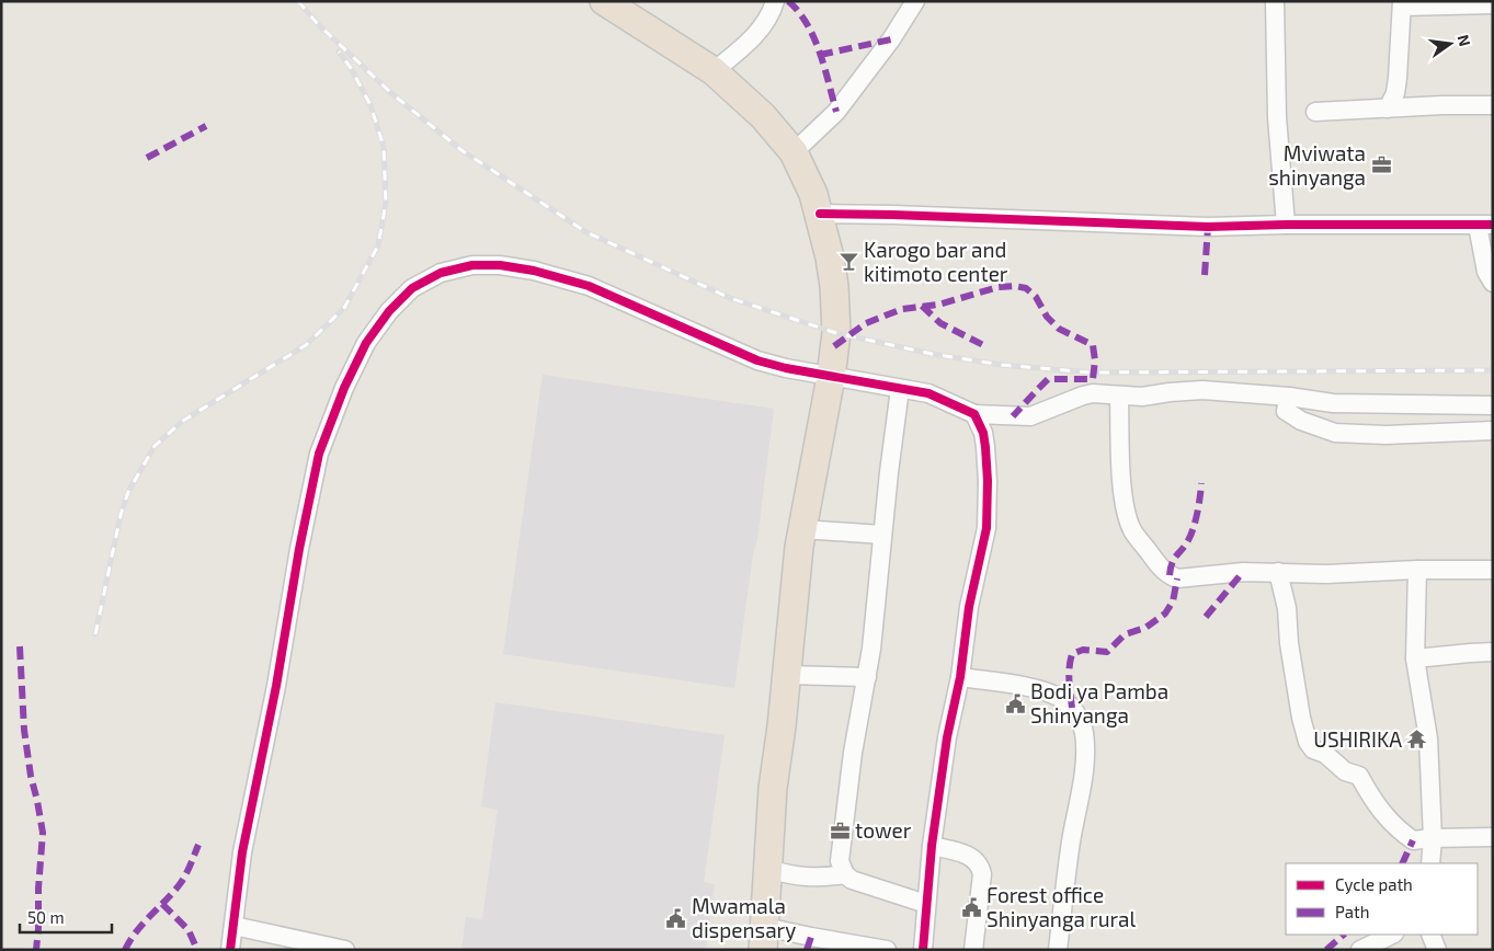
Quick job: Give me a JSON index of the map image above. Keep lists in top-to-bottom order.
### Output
{
  "places": {
    "office": ["Mviwata shinyanga", "tower"],
    "bar": ["Karogo bar and kitimoto center"],
    "public building": ["Bodi ya Pamba Shinyanga", "Forest office Shinyanga rural", "Mwamala dispensary"],
    "temple": ["USHIRIKA"]
  },
  "legend": ["Cycle path", "Path"],
  "scale_bar": "50 m",
  "north": "right"
}
